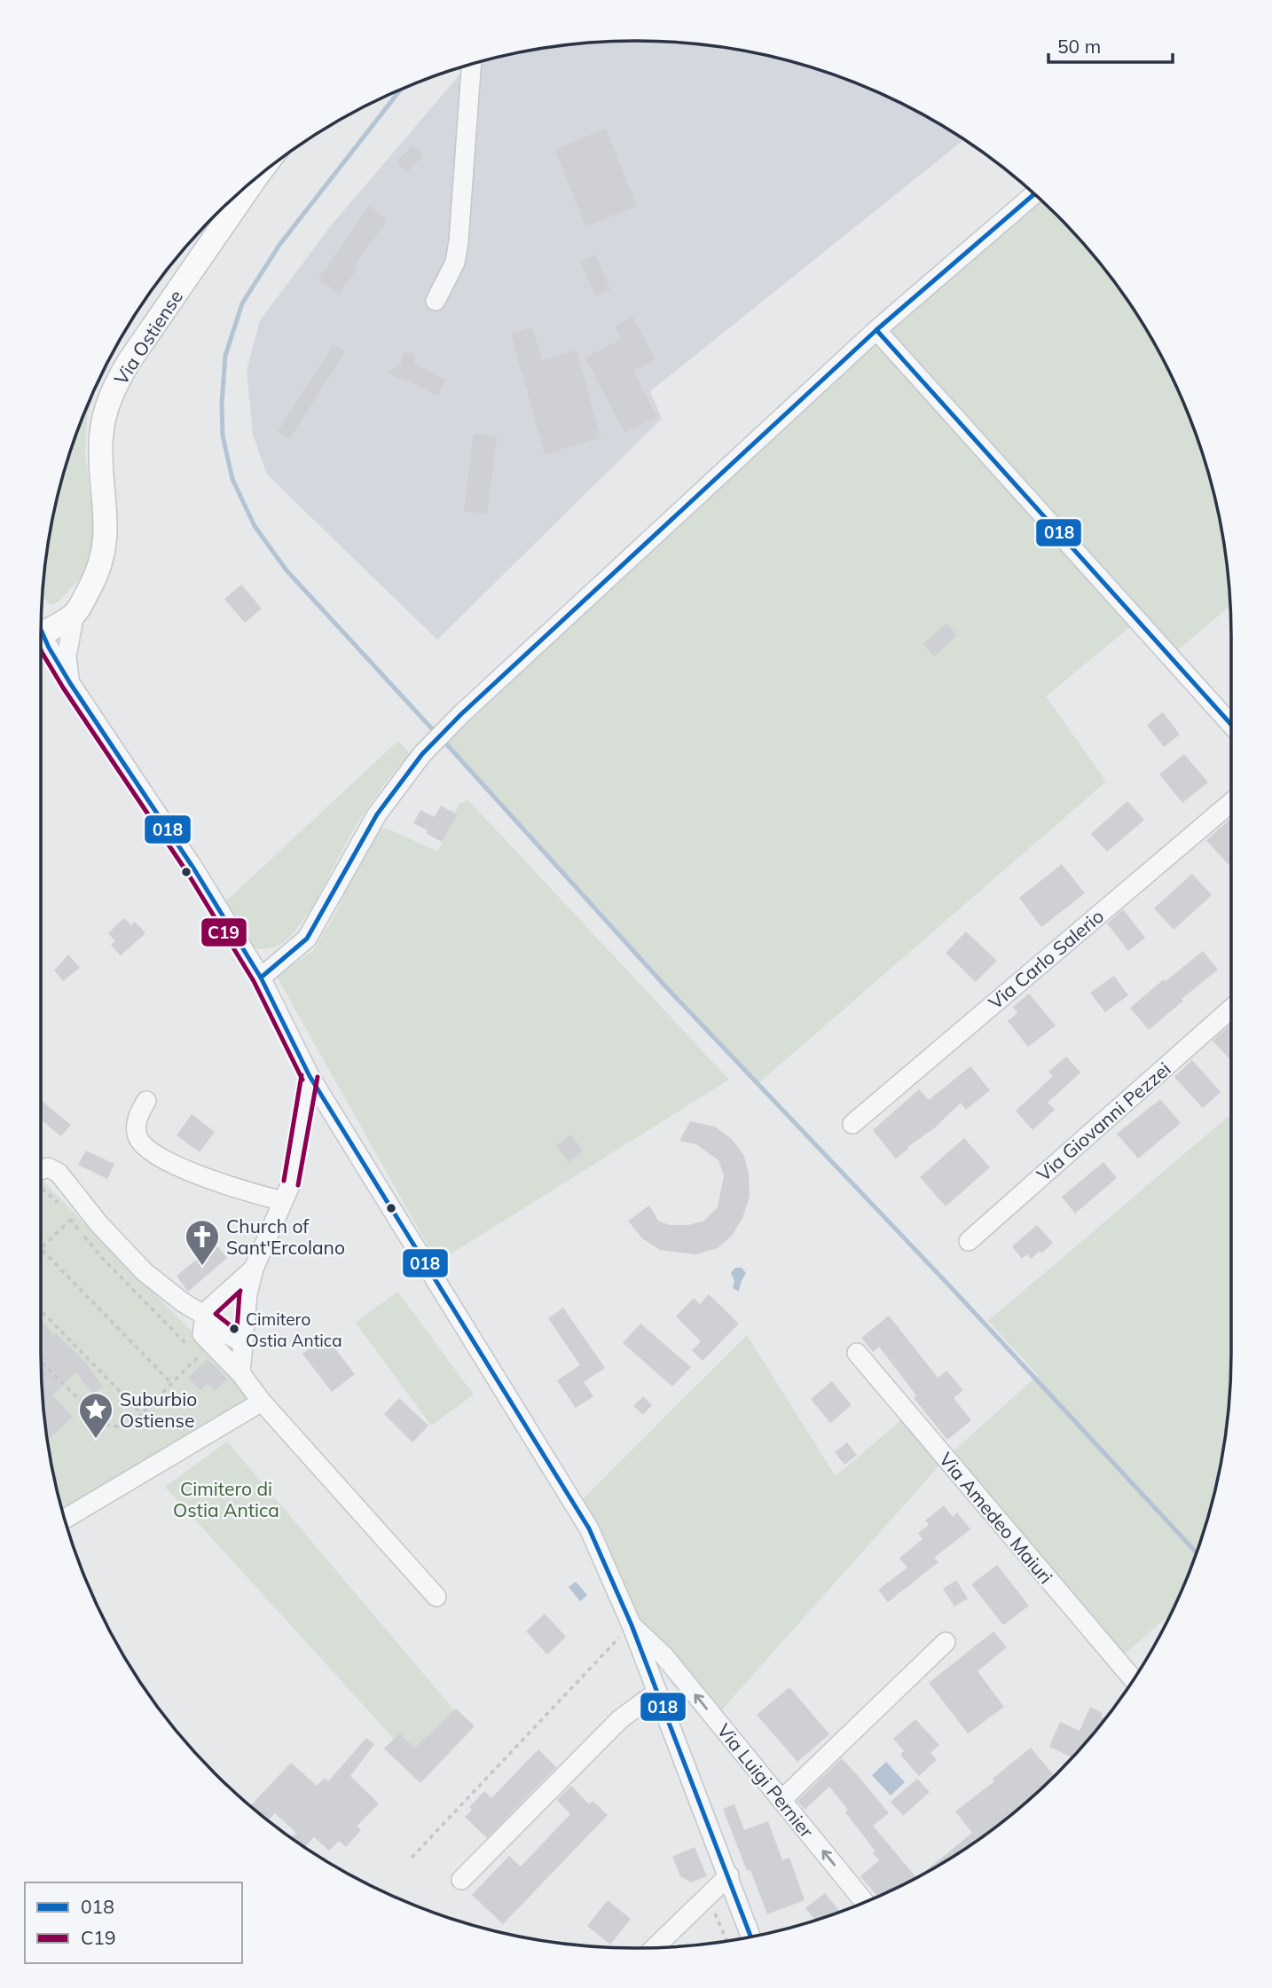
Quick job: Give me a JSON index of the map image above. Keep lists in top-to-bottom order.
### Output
{
  "streets": {
    "main road": ["Via Ostiense"],
    "street": [
      "Via Carlo Salerio",
      "Via Giovanni Pezzei",
      "Via Amedeo Maiuri",
      "Via Luigi Pernier"
    ]
  },
  "parks": ["Cimitero di Ostia Antica"],
  "places": {
    "church": ["Church of Sant'Ercolano"],
    "other": ["Cimitero Ostia Antica"],
    "place": ["Suburbio Ostiense"]
  },
  "lines": ["transit line 018", "transit line C19"],
  "legend": ["018", "C19"],
  "scale_bar": "50 m"
}
